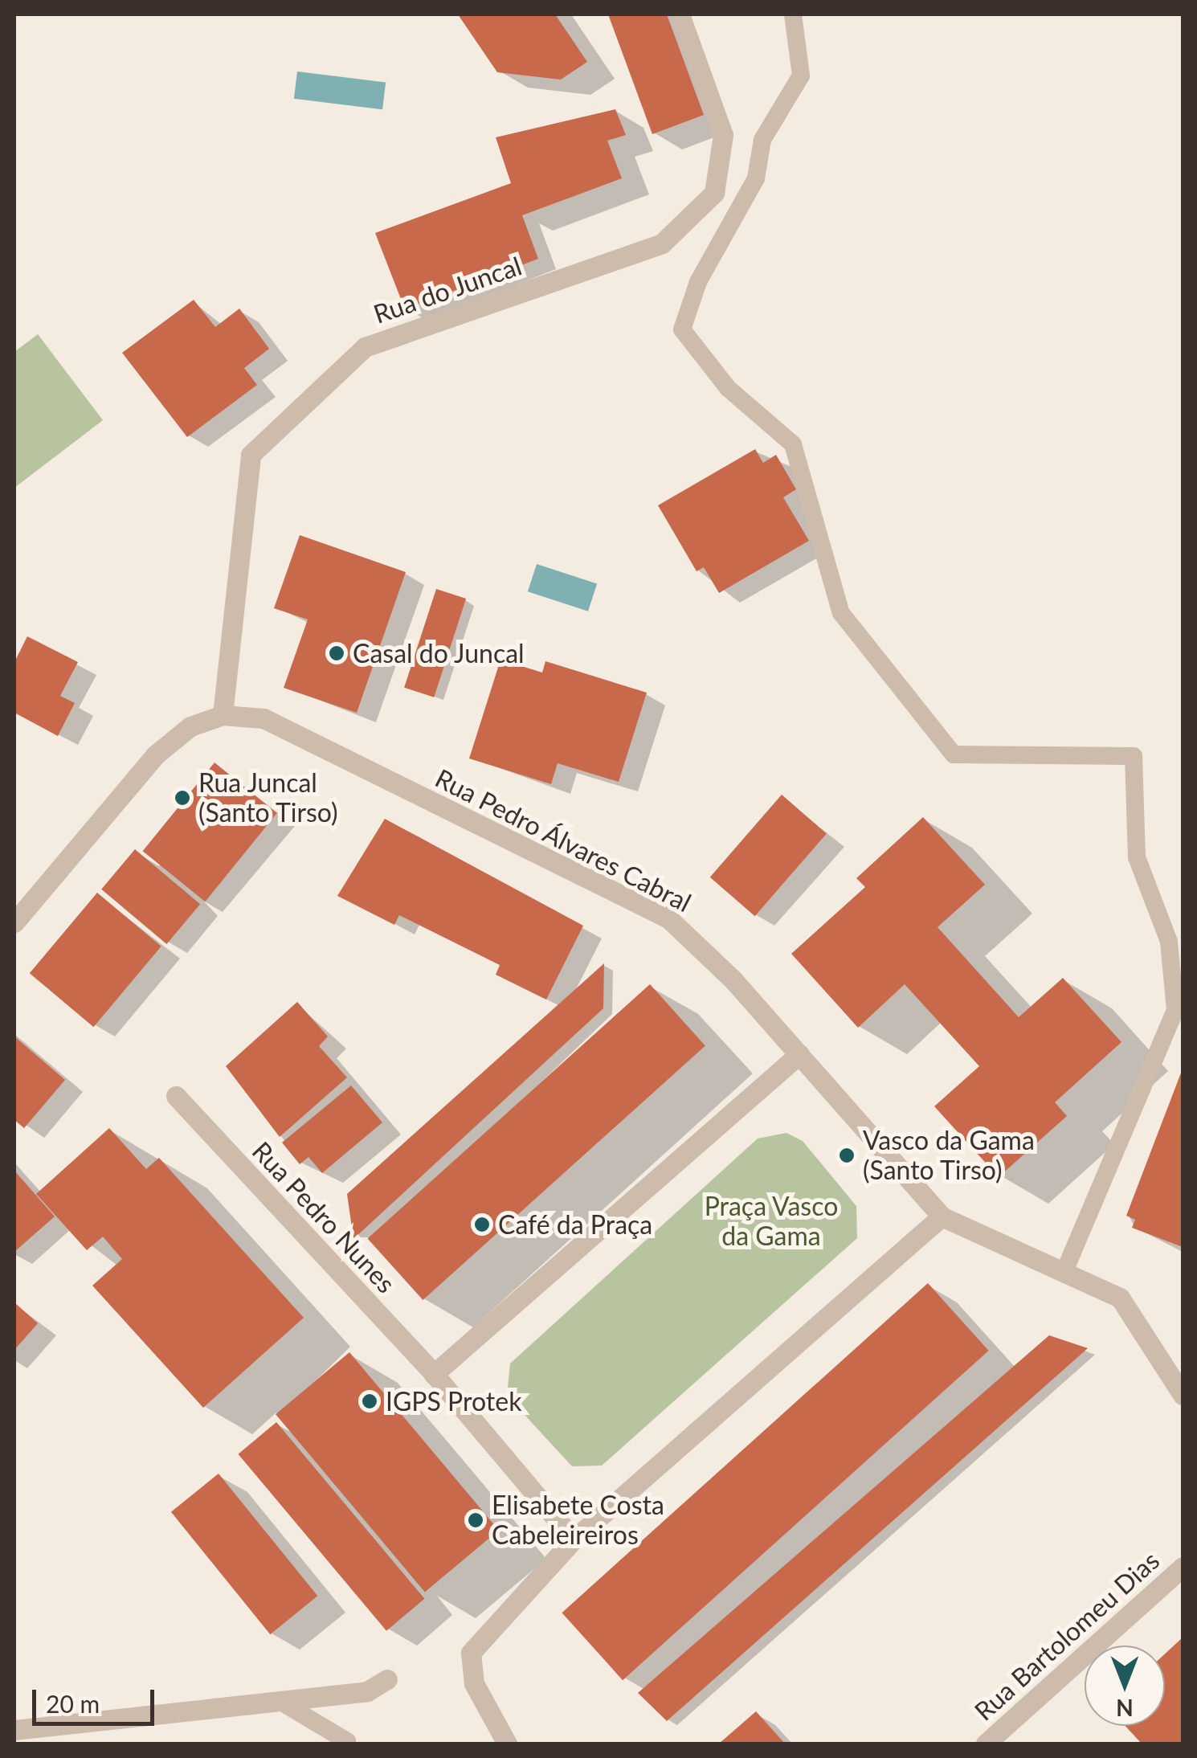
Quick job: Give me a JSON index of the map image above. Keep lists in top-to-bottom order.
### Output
{
  "streets": {
    "street": [
      "Rua do Juncal",
      "Rua Pedro Álvares Cabral",
      "Rua Pedro Nunes",
      "Rua Bartolomeu Dias"
    ]
  },
  "crossings": [
    ["Rua do Juncal", "Rua Pedro Álvares Cabral"]
  ],
  "parks": ["Praça Vasco da Gama"],
  "places": [
    "Casal do Juncal",
    "Rua Juncal (Santo Tirso)",
    "Vasco da Gama (Santo Tirso)",
    "Café da Praça",
    "IGPS Protek",
    "Elisabete Costa Cabeleireiros"
  ],
  "scale_bar": "20 m",
  "north": "bottom"
}
